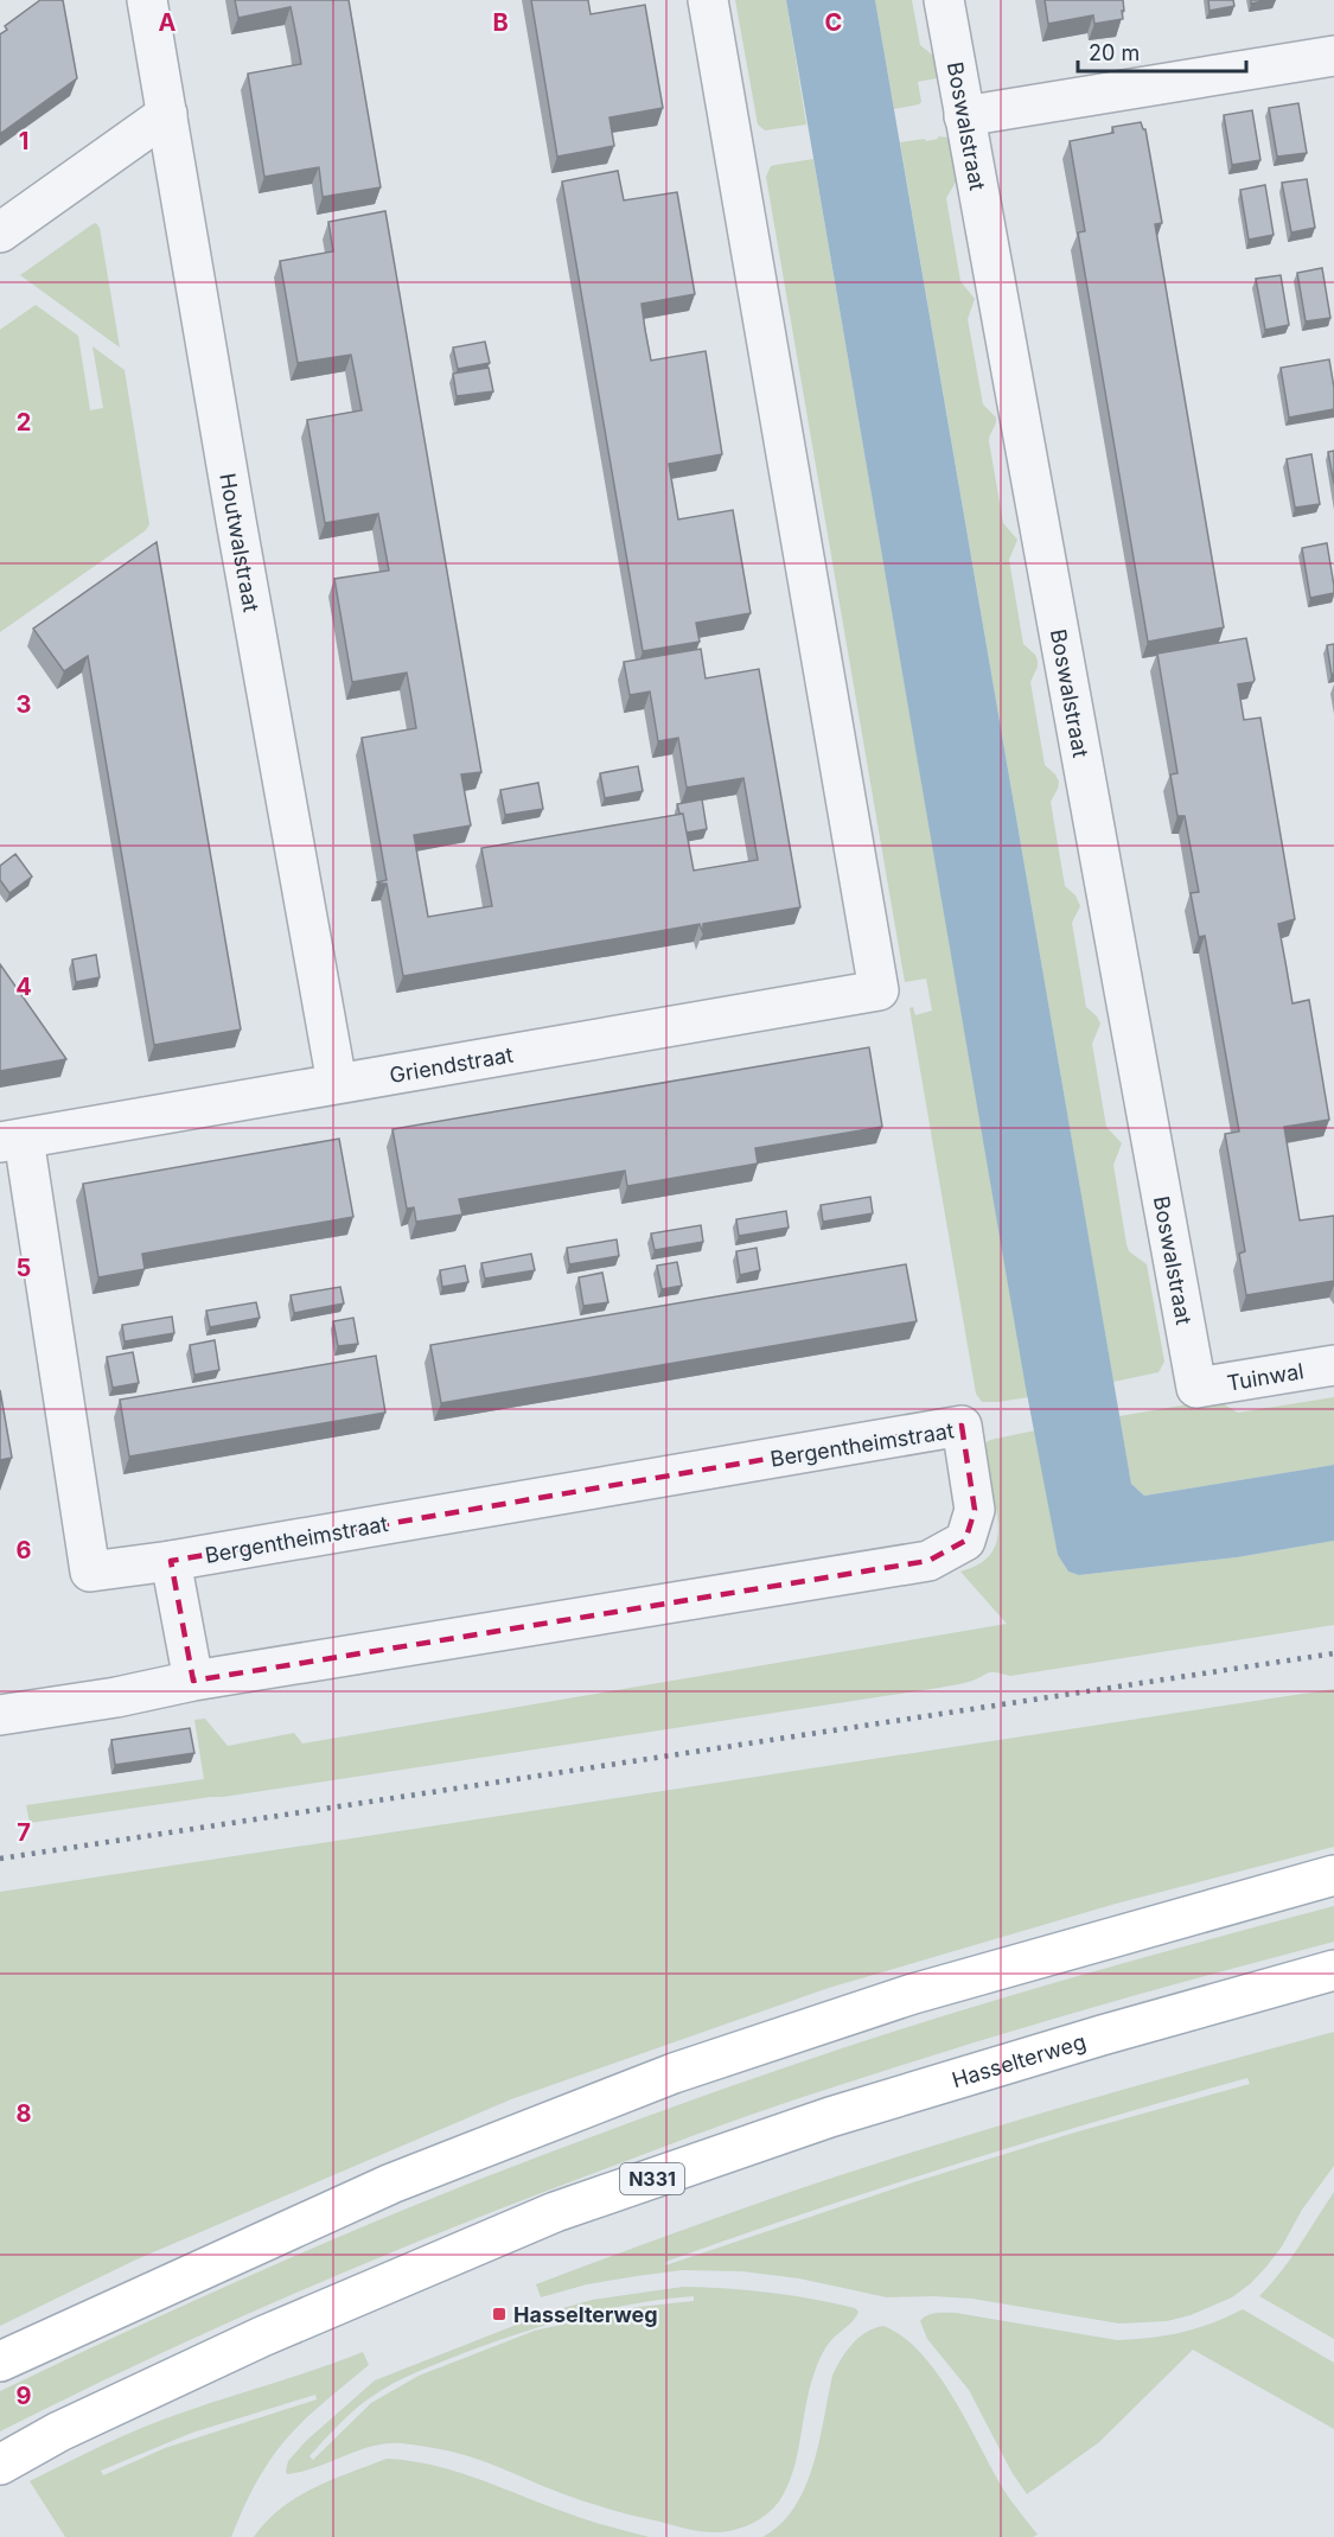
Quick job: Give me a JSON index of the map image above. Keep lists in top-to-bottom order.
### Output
{
  "streets": {
    "main road": ["Hasselterweg", "N331"],
    "street": [
      "Boswalstraat",
      "Houtwalstraat",
      "Griendstraat",
      "Tuinwal",
      "Bergentheimstraat"
    ]
  },
  "crossings": [
    ["Boswalstraat", "Tuinwal"],
    ["Houtwalstraat", "Griendstraat"],
    ["Griendstraat", "Bergentheimstraat"]
  ],
  "places": {
    "transit": ["Hasselterweg"]
  },
  "scale_bar": "20 m",
  "grid": {
    "columns": ["A", "B", "C"],
    "rows": [
      "1",
      "2",
      "3",
      "4",
      "5",
      "6",
      "7",
      "8",
      "9"
    ]
  }
}
